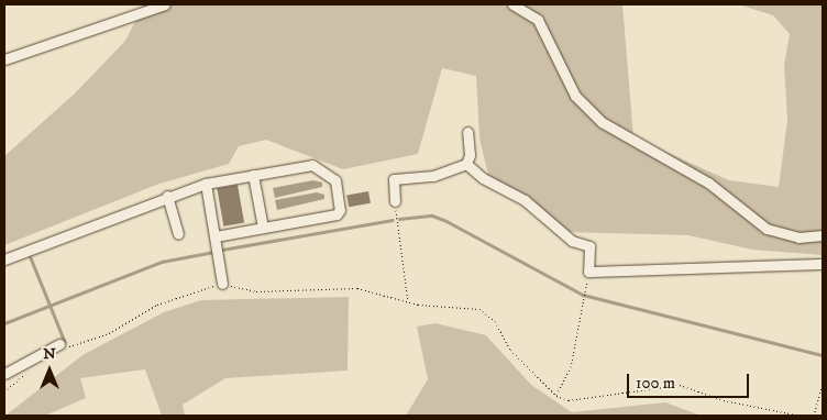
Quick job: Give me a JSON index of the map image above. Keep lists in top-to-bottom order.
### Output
{
  "scale_bar": "100 m",
  "north": "top"
}
